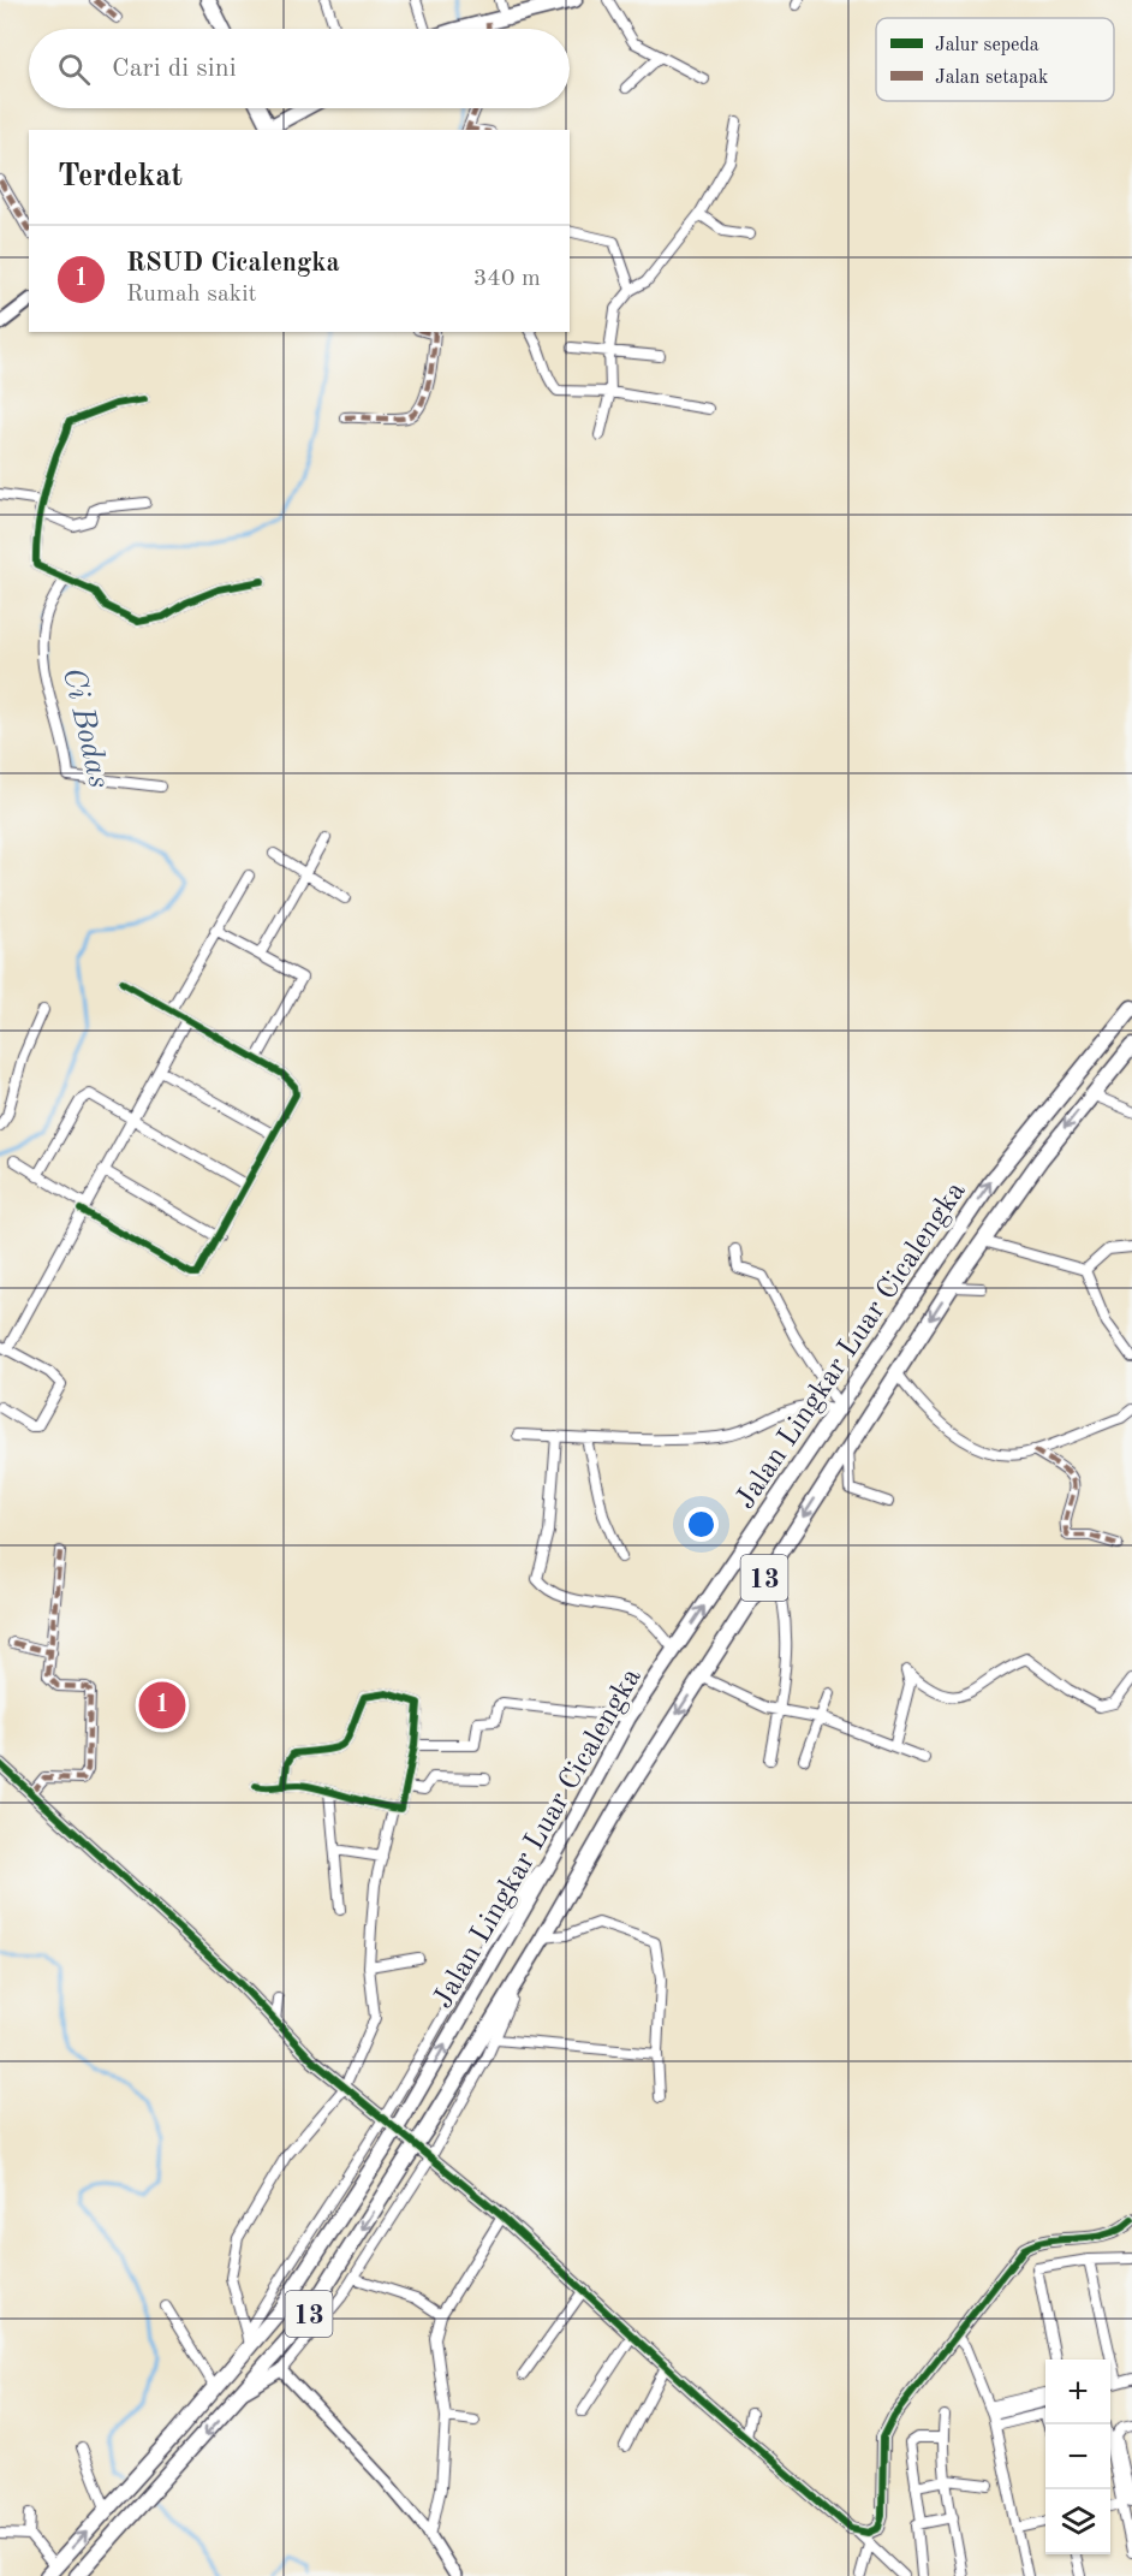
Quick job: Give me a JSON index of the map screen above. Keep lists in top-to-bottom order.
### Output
{
  "streets": {
    "main road": ["Jalan Lingkar Luar Cicalengka", "13"]
  },
  "water": ["Ci Bodas"],
  "legend": ["Jalur sepeda", "Jalan setapak"],
  "page": {
    "search": "Cari di sini",
    "heading": "Terdekat",
    "list": [
      {
        "mark": "1",
        "name": "RSUD Cicalengka",
        "note": "Rumah sakit",
        "value": "340 m"
      }
    ],
    "pins": "1",
    "map_buttons": ["+", "−"]
  }
}
